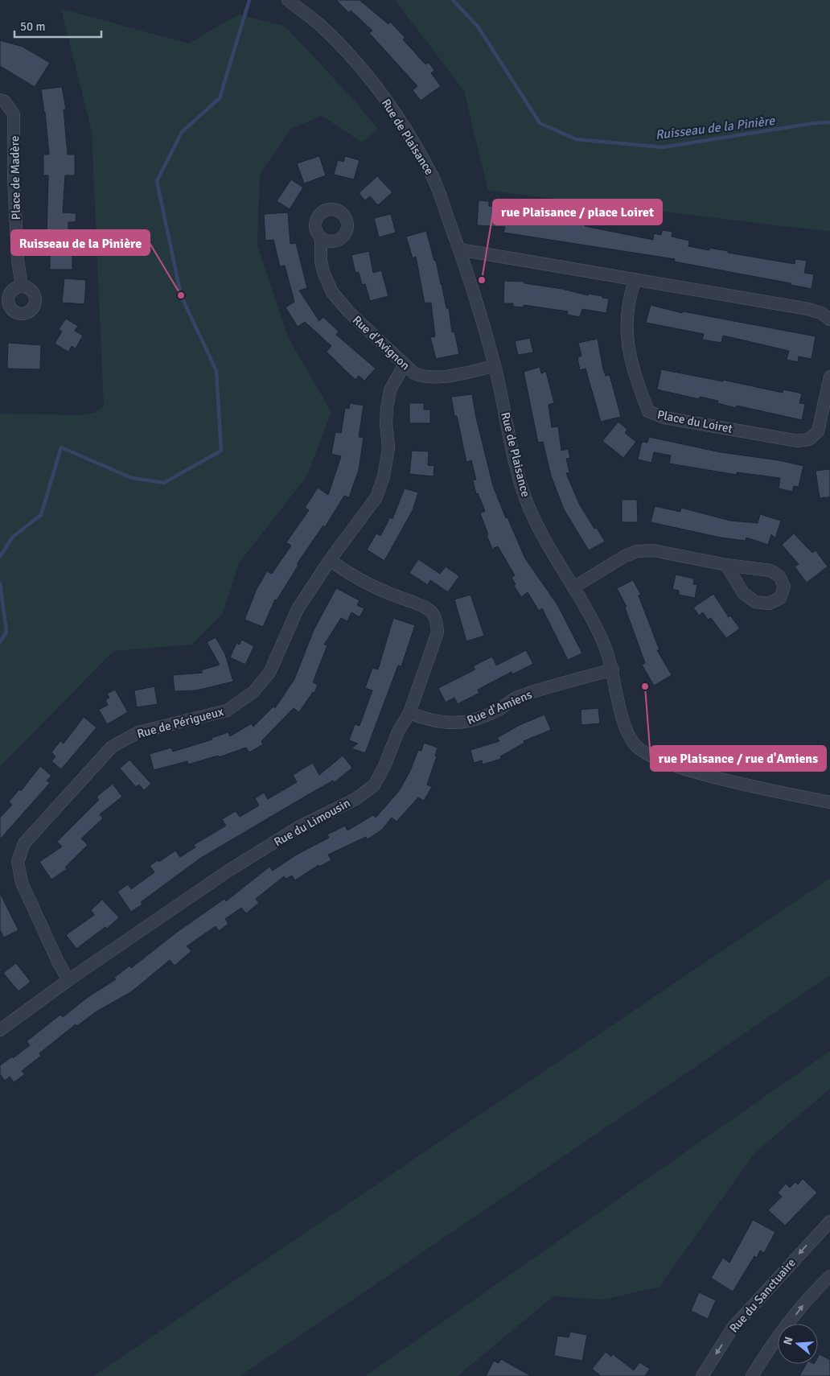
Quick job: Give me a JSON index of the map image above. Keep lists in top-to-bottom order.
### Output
{
  "streets": {
    "street": [
      "Rue de Plaisance",
      "Place de Madère",
      "Rue d'Avignon",
      "Place du Loiret",
      "Rue d'Amiens",
      "Rue de Périgueux",
      "Rue du Limousin",
      "Rue du Sanctuaire"
    ]
  },
  "crossings": [
    ["Rue de Plaisance", "Rue d'Avignon"],
    ["Rue de Plaisance", "Rue d'Amiens"],
    ["Rue d'Avignon", "Rue de Périgueux"],
    ["Rue d'Amiens", "Rue du Limousin"],
    ["Rue de Périgueux", "Rue du Limousin"]
  ],
  "water": ["Ruisseau de la Pinière"],
  "places": ["rue Plaisance / place Loiret", "Ruisseau de la Pinière", "rue Plaisance / rue d'Amiens"],
  "scale_bar": "50 m",
  "north": "left"
}
